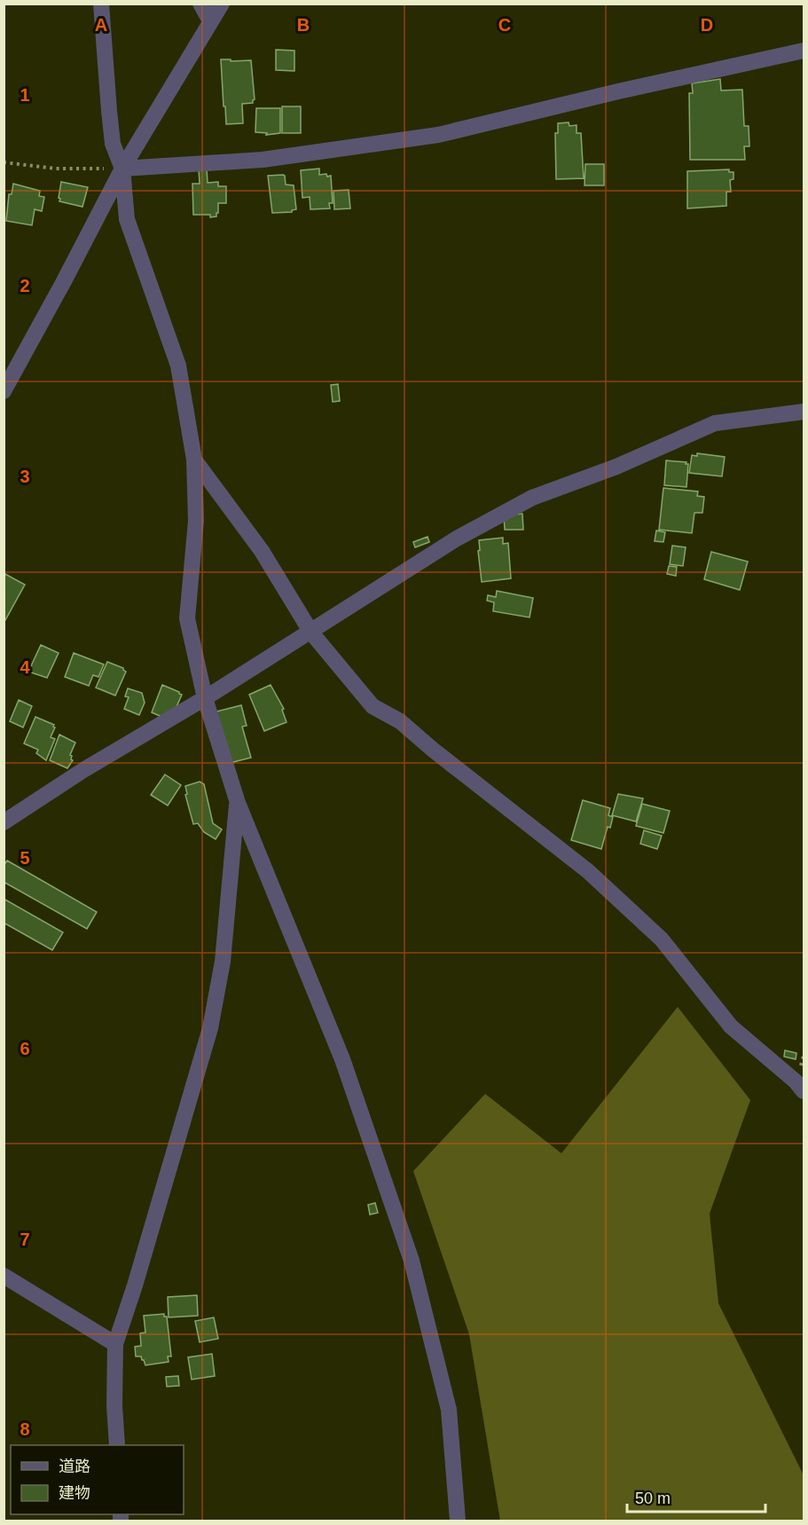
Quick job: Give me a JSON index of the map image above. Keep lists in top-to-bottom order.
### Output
{
  "legend": ["道路", "建物"],
  "scale_bar": "50 m",
  "grid": {
    "columns": [
      "A",
      "B",
      "C",
      "D"
    ],
    "rows": [
      "1",
      "2",
      "3",
      "4",
      "5",
      "6",
      "7",
      "8"
    ]
  }
}
